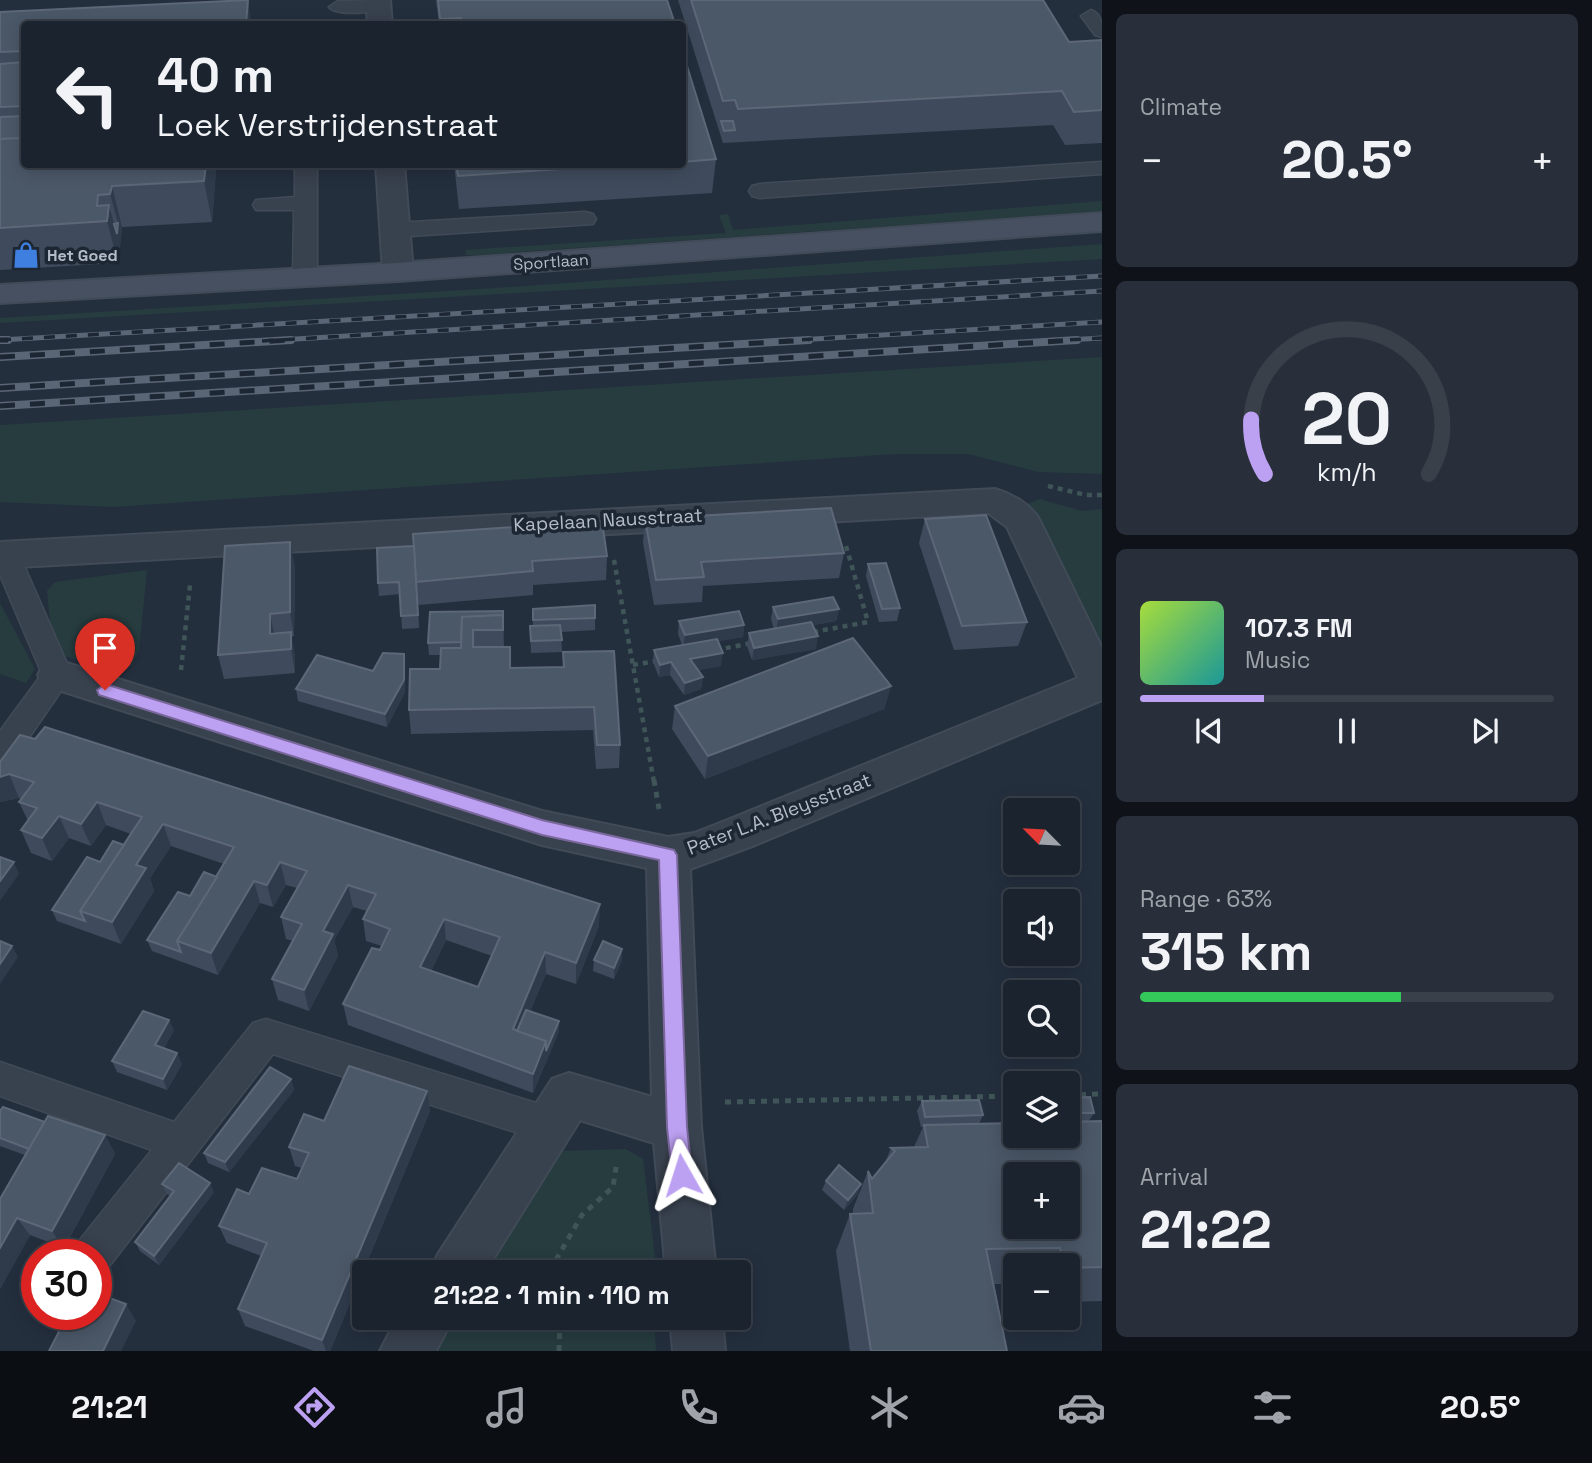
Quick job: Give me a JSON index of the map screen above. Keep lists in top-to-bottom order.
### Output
{
  "streets": {
    "street": ["Sportlaan", "Kapelaan Nausstraat", "Pater L.A. Bleysstraat"]
  },
  "crossings": [
    ["Kapelaan Nausstraat", "Pater L.A. Bleysstraat"]
  ],
  "places": {
    "shop": ["Het Goed"]
  },
  "north": "top left",
  "page": {
    "tile": [
      "Climate",
      ["Range · 63%", "315 km"],
      ["Arrival", "21:22"]
    ],
    "turn": ["40 m", "Loek Verstrijdenstraat"],
    "heat": ["−", "20.5°", "+"],
    "song": ["107.3 FM", "Music"],
    "map_buttons": ["+", "−"],
    "limit": "30",
    "trip": "21:22 · 1 min · 110 m",
    "tabs": ["21:21", "20.5°"],
    "gauge": ["20", "km/h"]
  }
}
